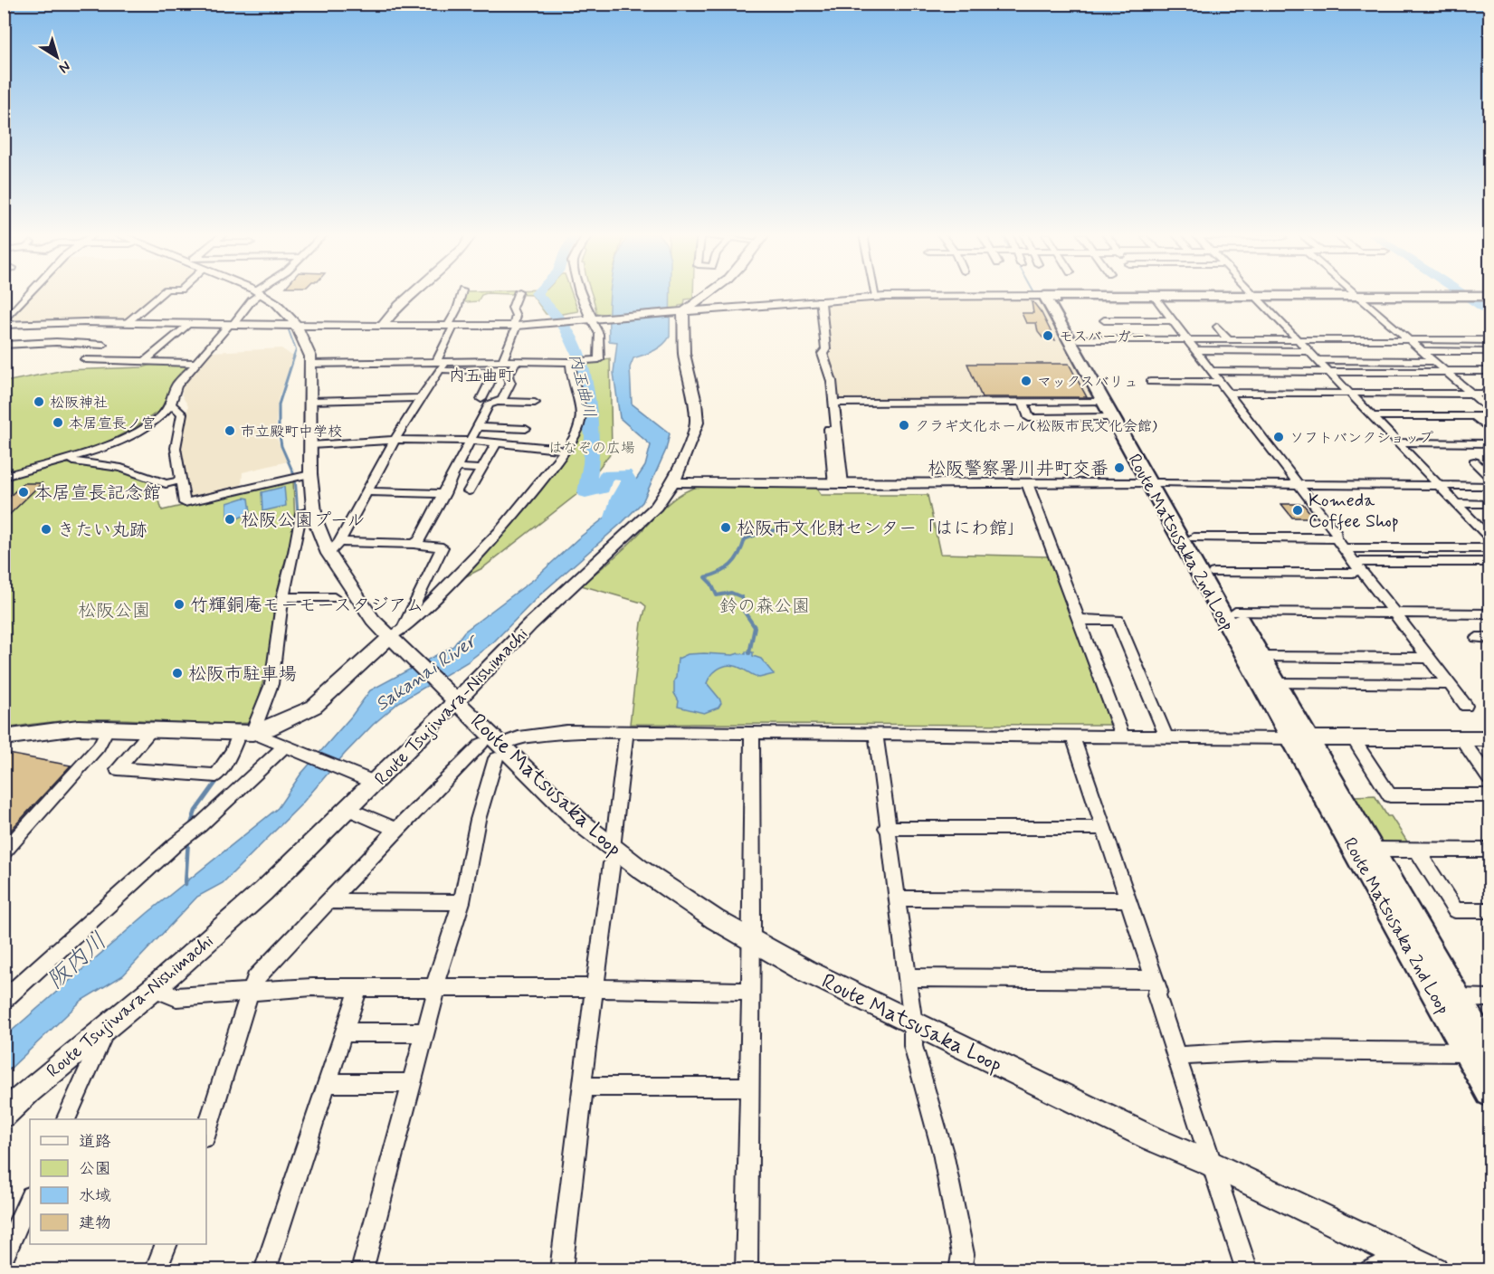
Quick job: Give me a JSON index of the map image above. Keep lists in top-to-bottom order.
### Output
{
  "streets": {
    "main road": ["Route Matsusaka 2nd Loop", "Route Tsujiwara-Nishimachi", "Route Matsusaka Loop"]
  },
  "crossings": [
    ["Route Tsujiwara-Nishimachi", "Route Matsusaka Loop"]
  ],
  "districts": ["内五曲町"],
  "water": ["内玉曲川", "Sakanai River", "阪内川"],
  "parks": ["はなぞの広場", "鈴の森公園", "松阪公園"],
  "places": [
    "モスバーガー",
    "マックスバリュ",
    "松阪神社",
    "本居宣長ノ宮",
    "クラギ文化ホール(松阪市民文化会館)",
    "市立殿町中学校",
    "ソフトバンクショップ",
    "松阪警察署川井町交番",
    "本居宣長記念館",
    "Komeda Coffee Shop",
    "松阪公園プール",
    "松阪市文化財センター「はにわ館」",
    "きたい丸跡",
    "竹輝銅庵モーモースタジアム",
    "松阪市駐車場"
  ],
  "legend": [
    "道路",
    "公園",
    "水域",
    "建物"
  ],
  "north": "bottom right"
}
